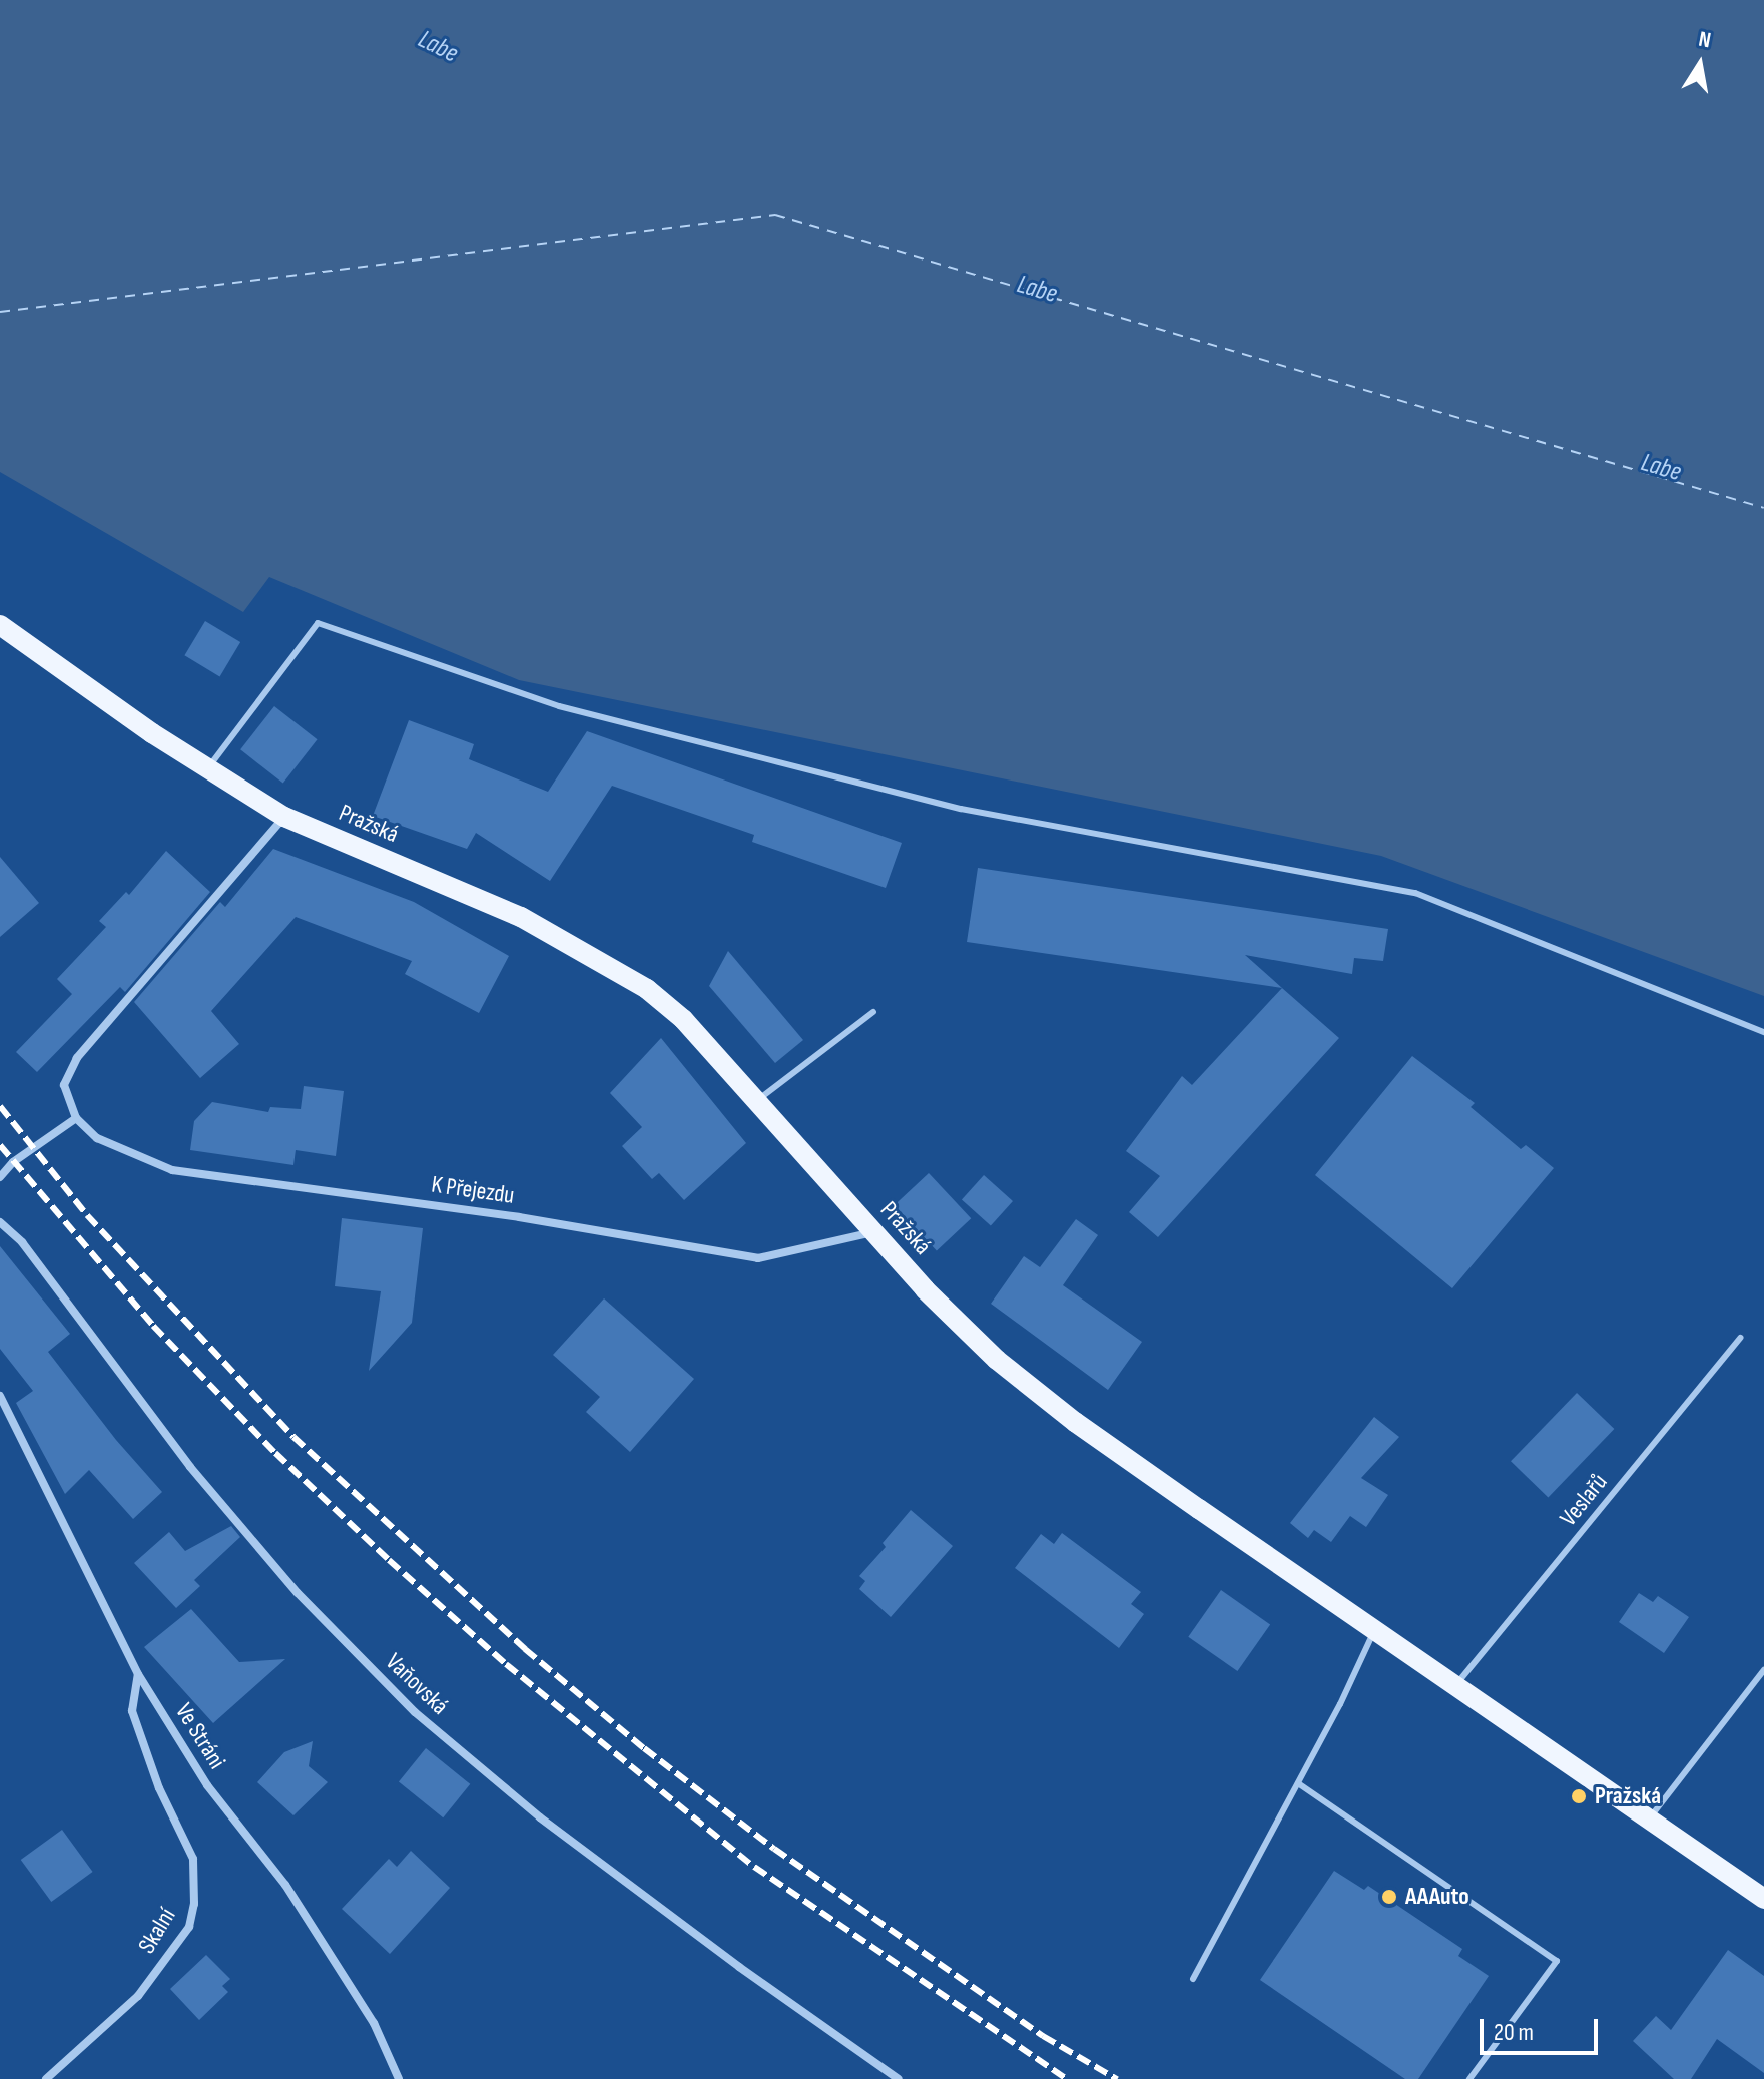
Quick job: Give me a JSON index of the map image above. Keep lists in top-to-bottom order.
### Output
{
  "streets": {
    "main road": ["Pražská"],
    "street": [
      "K Přejezdu",
      "Vaňovská",
      "Ve Stráni",
      "Skalní"
    ],
    "lane": ["Veslařů"]
  },
  "crossings": [
    ["Pražská", "K Přejezdu"],
    ["Pražská", "Veslařů"],
    ["Ve Stráni", "Skalní"]
  ],
  "water": ["Labe"],
  "places": ["Pražská", "AAAuto"],
  "scale_bar": "20 m",
  "north": "top"
}
